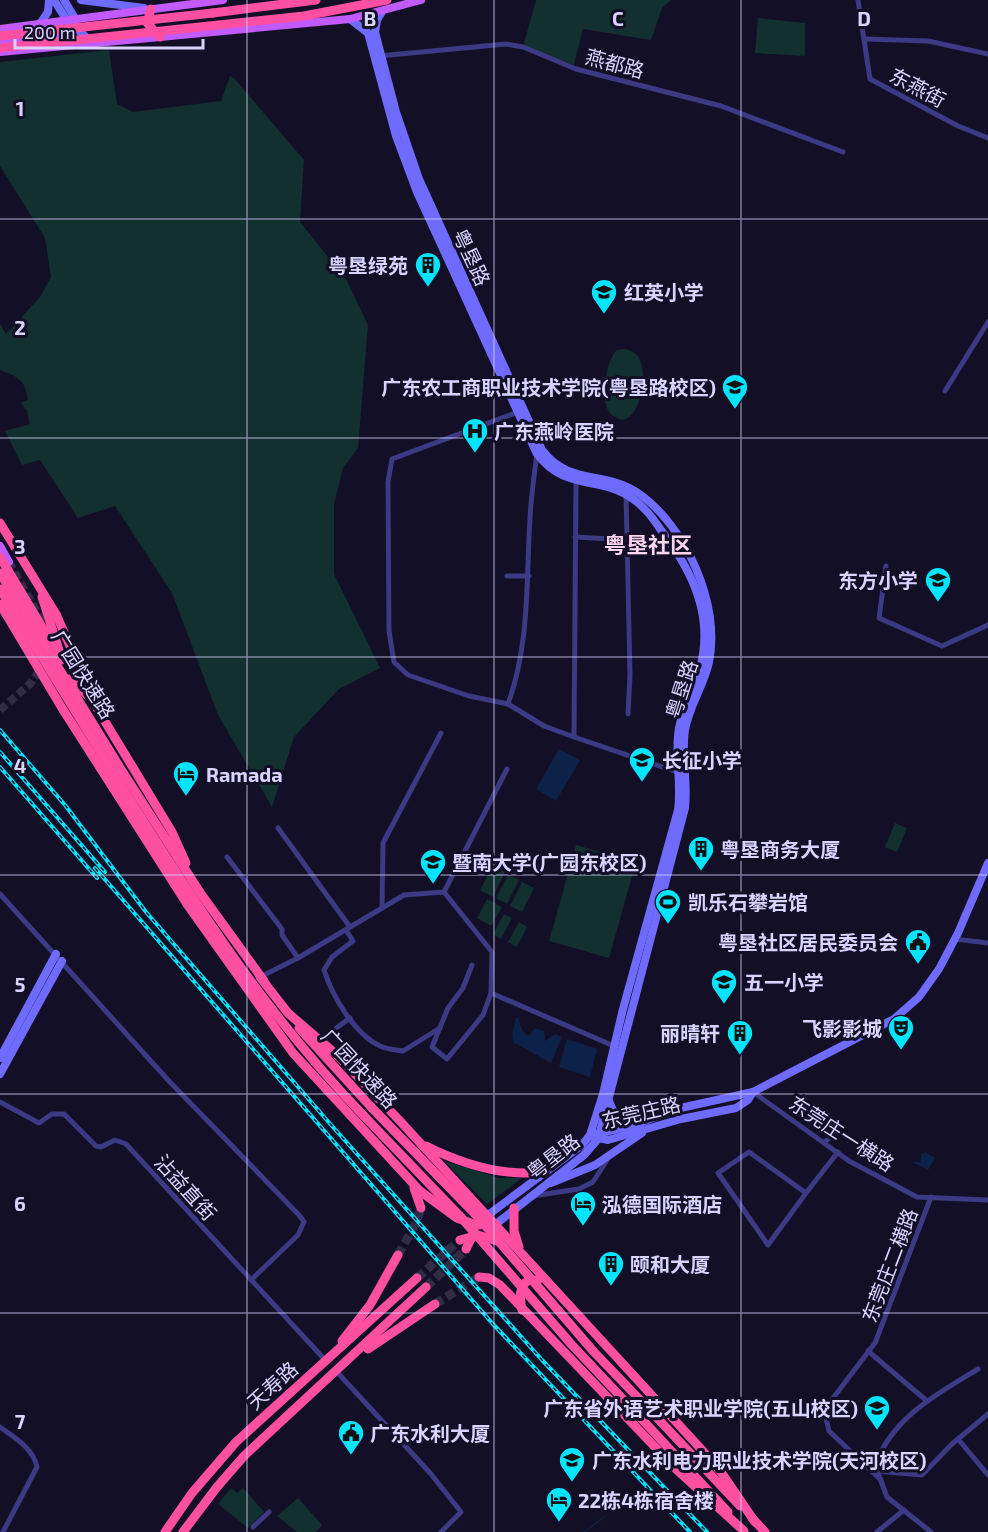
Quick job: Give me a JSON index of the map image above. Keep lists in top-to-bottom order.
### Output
{
  "streets": {
    "highway": ["广园快速路", "天寿路"],
    "main road": ["粤垦路", "东莞庄路"],
    "street": [
      "燕都路",
      "东燕街",
      "东莞庄一横路",
      "沾益直街",
      "东莞庄二横路"
    ]
  },
  "crossings": [
    ["燕都路", "粤垦路"],
    ["粤垦路", "东莞庄路"],
    ["东莞庄路", "东莞庄一横路"],
    ["东莞庄一横路", "东莞庄二横路"],
    ["沾益直街", "天寿路"]
  ],
  "districts": ["粤垦社区"],
  "places": {
    "building": [
      "粤垦绿苑",
      "粤垦商务大厦",
      "丽晴轩",
      "颐和大厦"
    ],
    "school or university": [
      "红英小学",
      "广东农工商职业技术学院(粤垦路校区)",
      "东方小学",
      "长征小学",
      "暨南大学(广园东校区)",
      "五一小学",
      "广东省外语艺术职业学院(五山校区)",
      "广东水利电力职业技术学院(天河校区)"
    ],
    "hospital": ["广东燕岭医院"],
    "hotel": ["Ramada", "泓德国际酒店", "22栋4栋宿舍楼"],
    "sports": ["凯乐石攀岩馆"],
    "public building": ["粤垦社区居民委员会", "广东水利大厦"],
    "theatre": ["飞影影城"]
  },
  "scale_bar": "200 m",
  "grid": {
    "columns": ["B", "C", "D"],
    "rows": [
      "1",
      "2",
      "3",
      "4",
      "5",
      "6",
      "7"
    ]
  }
}
